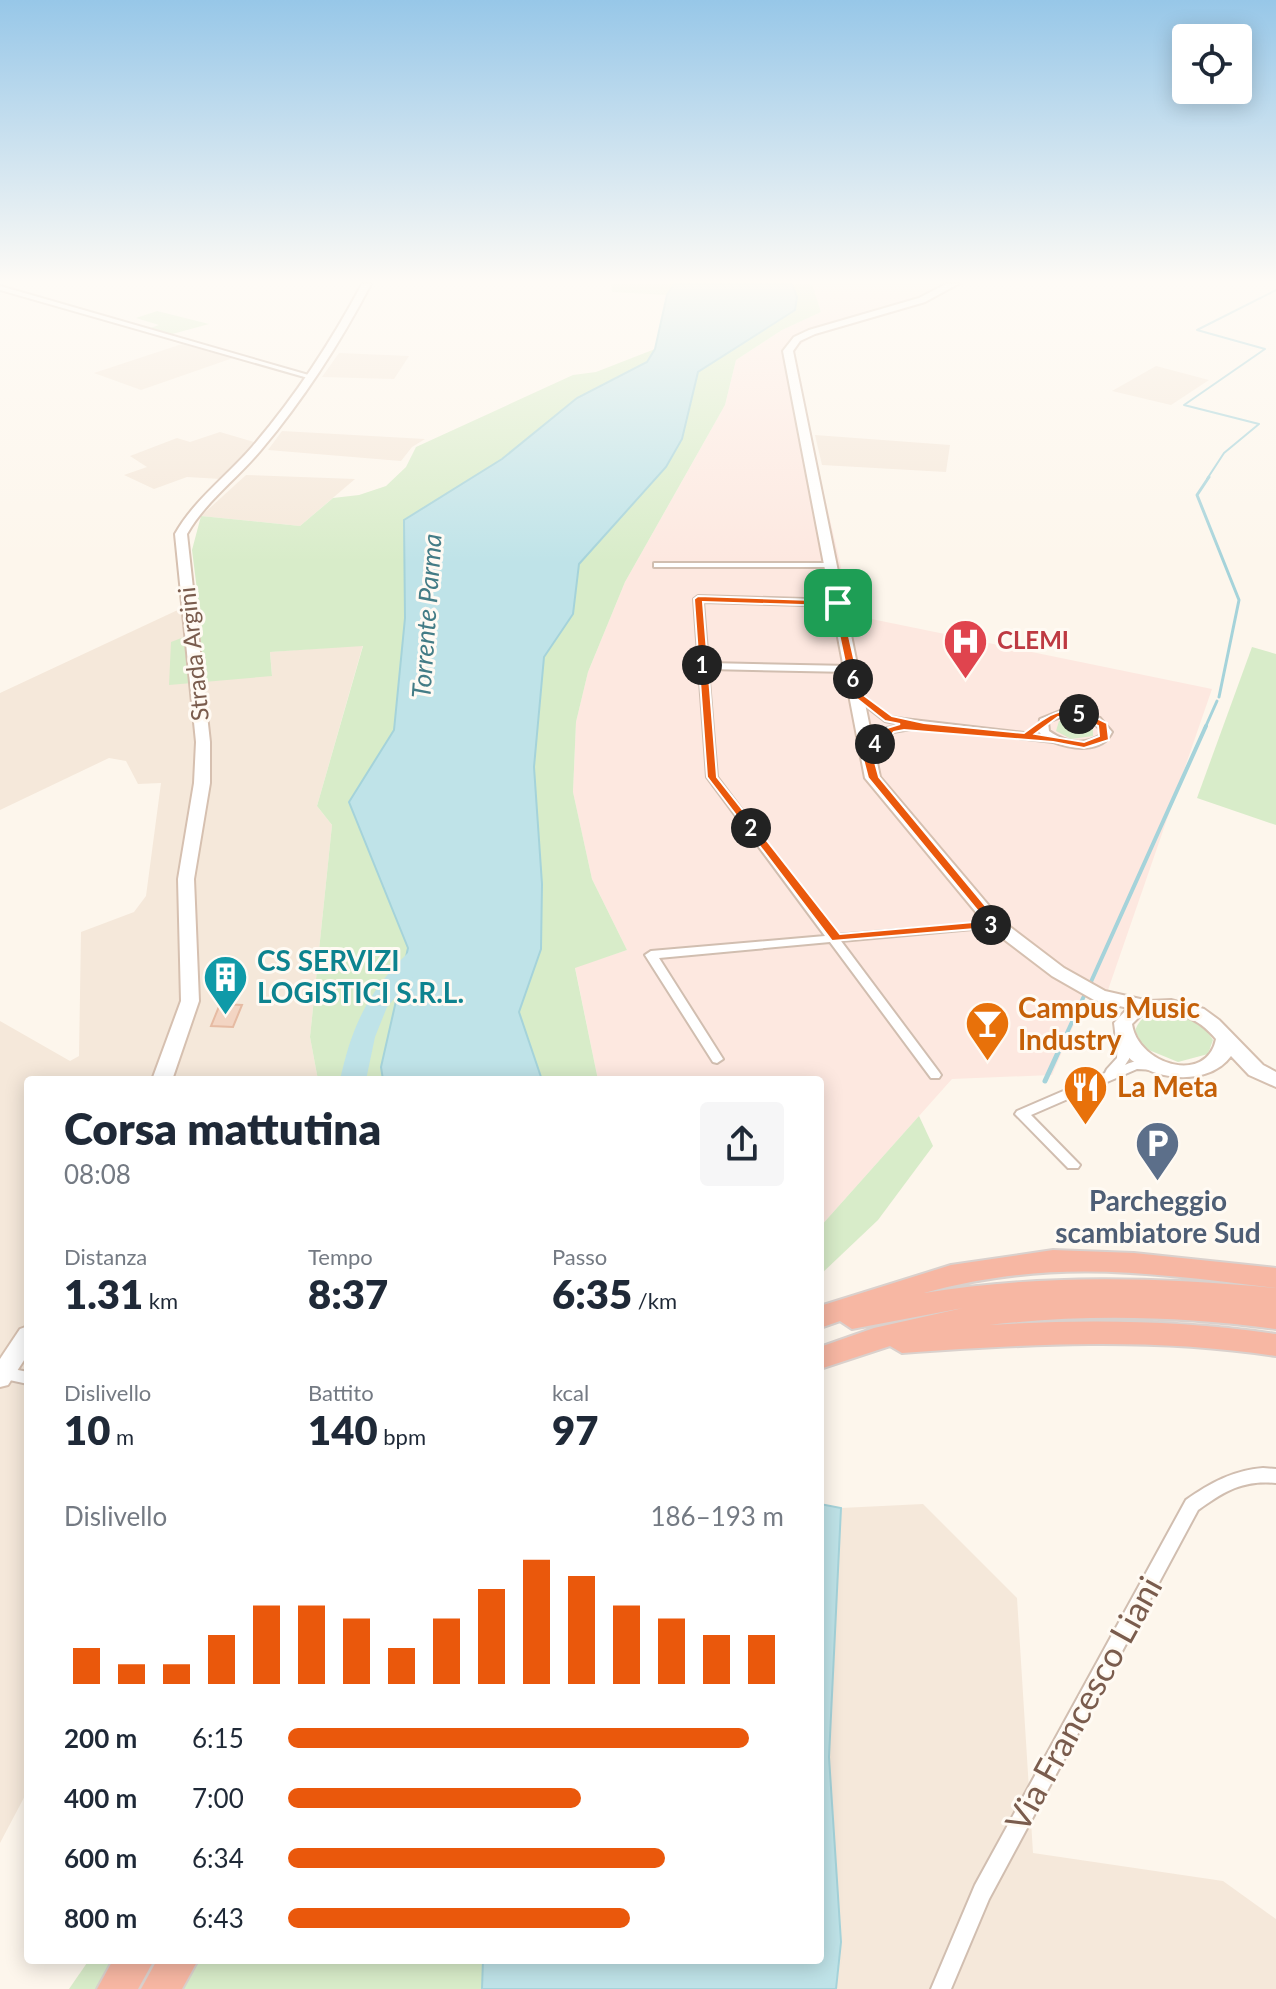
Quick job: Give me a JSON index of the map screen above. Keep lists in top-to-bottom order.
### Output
{
  "streets": {
    "street": ["Strada Argini", "Via Francesco Liani"]
  },
  "water": ["Torrente Parma"],
  "places": {
    "hospital": ["CLEMI"],
    "building": ["CS SERVIZI LOGISTICI S.R.L."],
    "bar": ["Campus Music Industry"],
    "restaurant": ["La Meta"],
    "parking": ["Parcheggio scambiatore Sud"]
  },
  "page": {
    "pins": [
      "1",
      "6",
      "5",
      "4",
      "2",
      "3"
    ],
    "heading": ["Corsa mattutina", "08:08"],
    "stats": [
      ["Distanza", "1.31 km"],
      ["Tempo", "8:37"],
      ["Passo", "6:35 /km"],
      ["Dislivello", "10 m"],
      ["Battito", "140 bpm"],
      ["kcal", "97"]
    ],
    "chart": ["Dislivello", "186–193 m"],
    "list": [
      {
        "name": "200 m",
        "note": "6:15"
      },
      {
        "name": "400 m",
        "note": "7:00"
      },
      {
        "name": "600 m",
        "note": "6:34"
      },
      {
        "name": "800 m",
        "note": "6:43"
      }
    ]
  }
}
